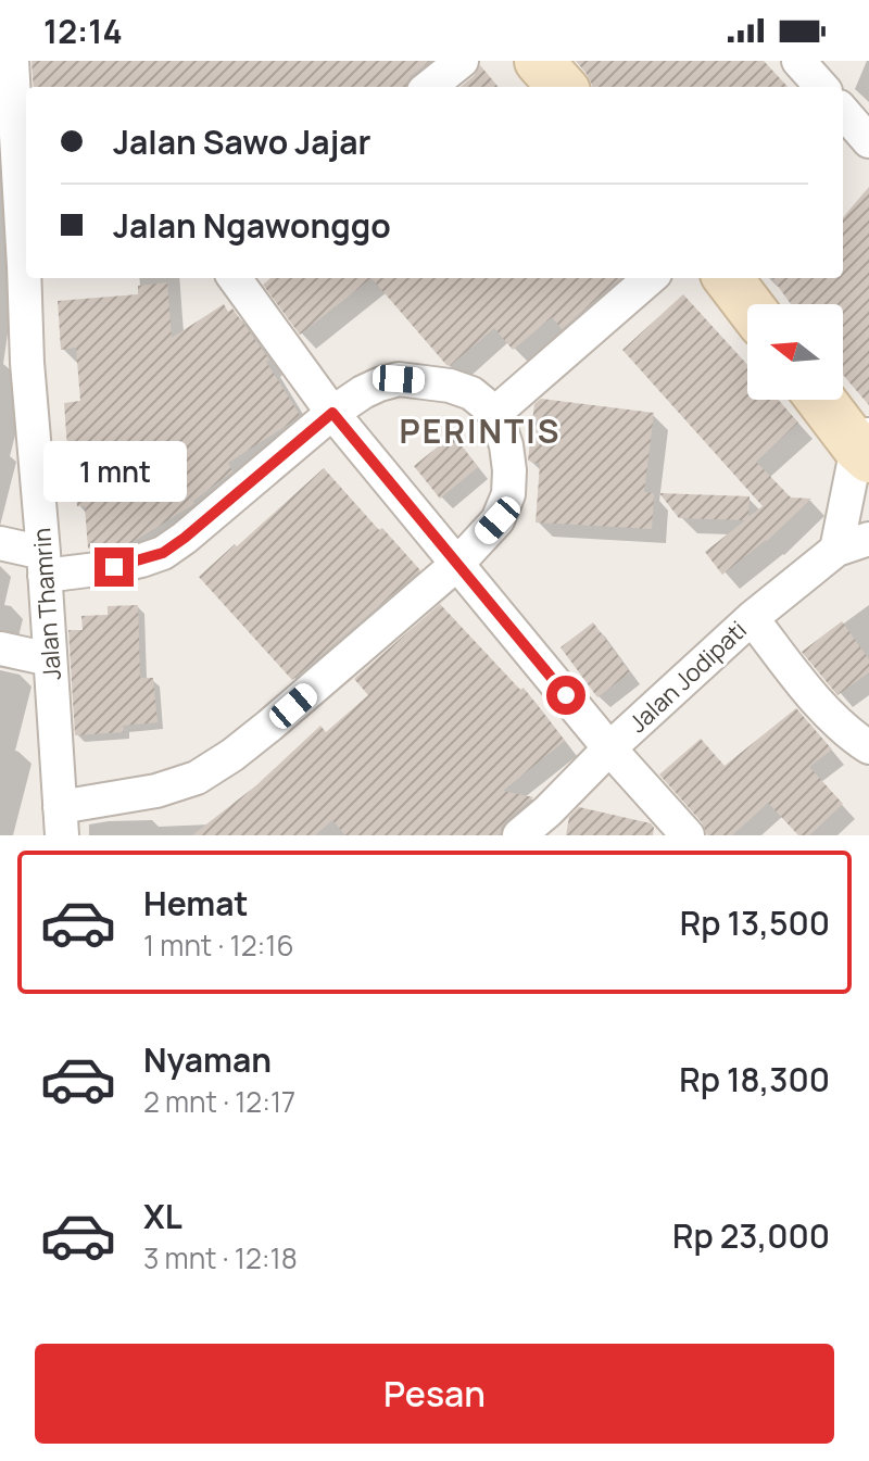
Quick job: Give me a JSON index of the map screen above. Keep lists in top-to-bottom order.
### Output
{
  "streets": {
    "street": ["Jalan Thamrin", "Jalan Jodipati"]
  },
  "districts": ["PERINTIS"],
  "north": "left",
  "page": {
    "status": "12:14",
    "banner": ["Jalan Sawo Jajar", "Jalan Ngawonggo"],
    "bubble": "1 mnt",
    "list": [
      {
        "name": "Hemat",
        "note": "1 mnt · 12:16",
        "value": "Rp 13,500"
      },
      {
        "name": "Nyaman",
        "note": "2 mnt · 12:17",
        "value": "Rp 18,300"
      },
      {
        "name": "XL",
        "note": "3 mnt · 12:18",
        "value": "Rp 23,000"
      }
    ],
    "buttons": "Pesan"
  }
}
